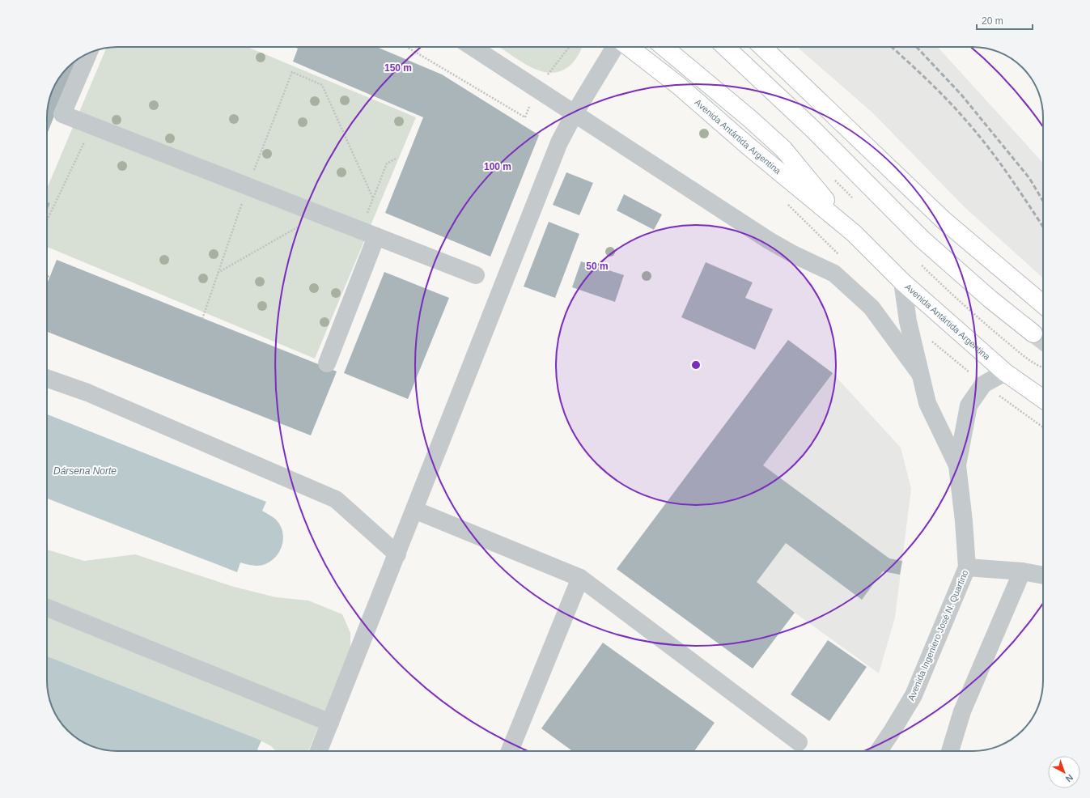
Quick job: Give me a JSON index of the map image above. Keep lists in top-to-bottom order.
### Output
{
  "streets": {
    "main road": ["Avenida Antártida Argentina"],
    "lane": ["Avenida Ingeniero José N. Quartino"]
  },
  "crossings": [
    ["Avenida Antártida Argentina", "Avenida Ingeniero José N. Quartino"]
  ],
  "water": ["Dársena Norte"],
  "scale_bar": "20 m",
  "north": "bottom right",
  "rings": ["150 m", "100 m", "50 m"]
}
